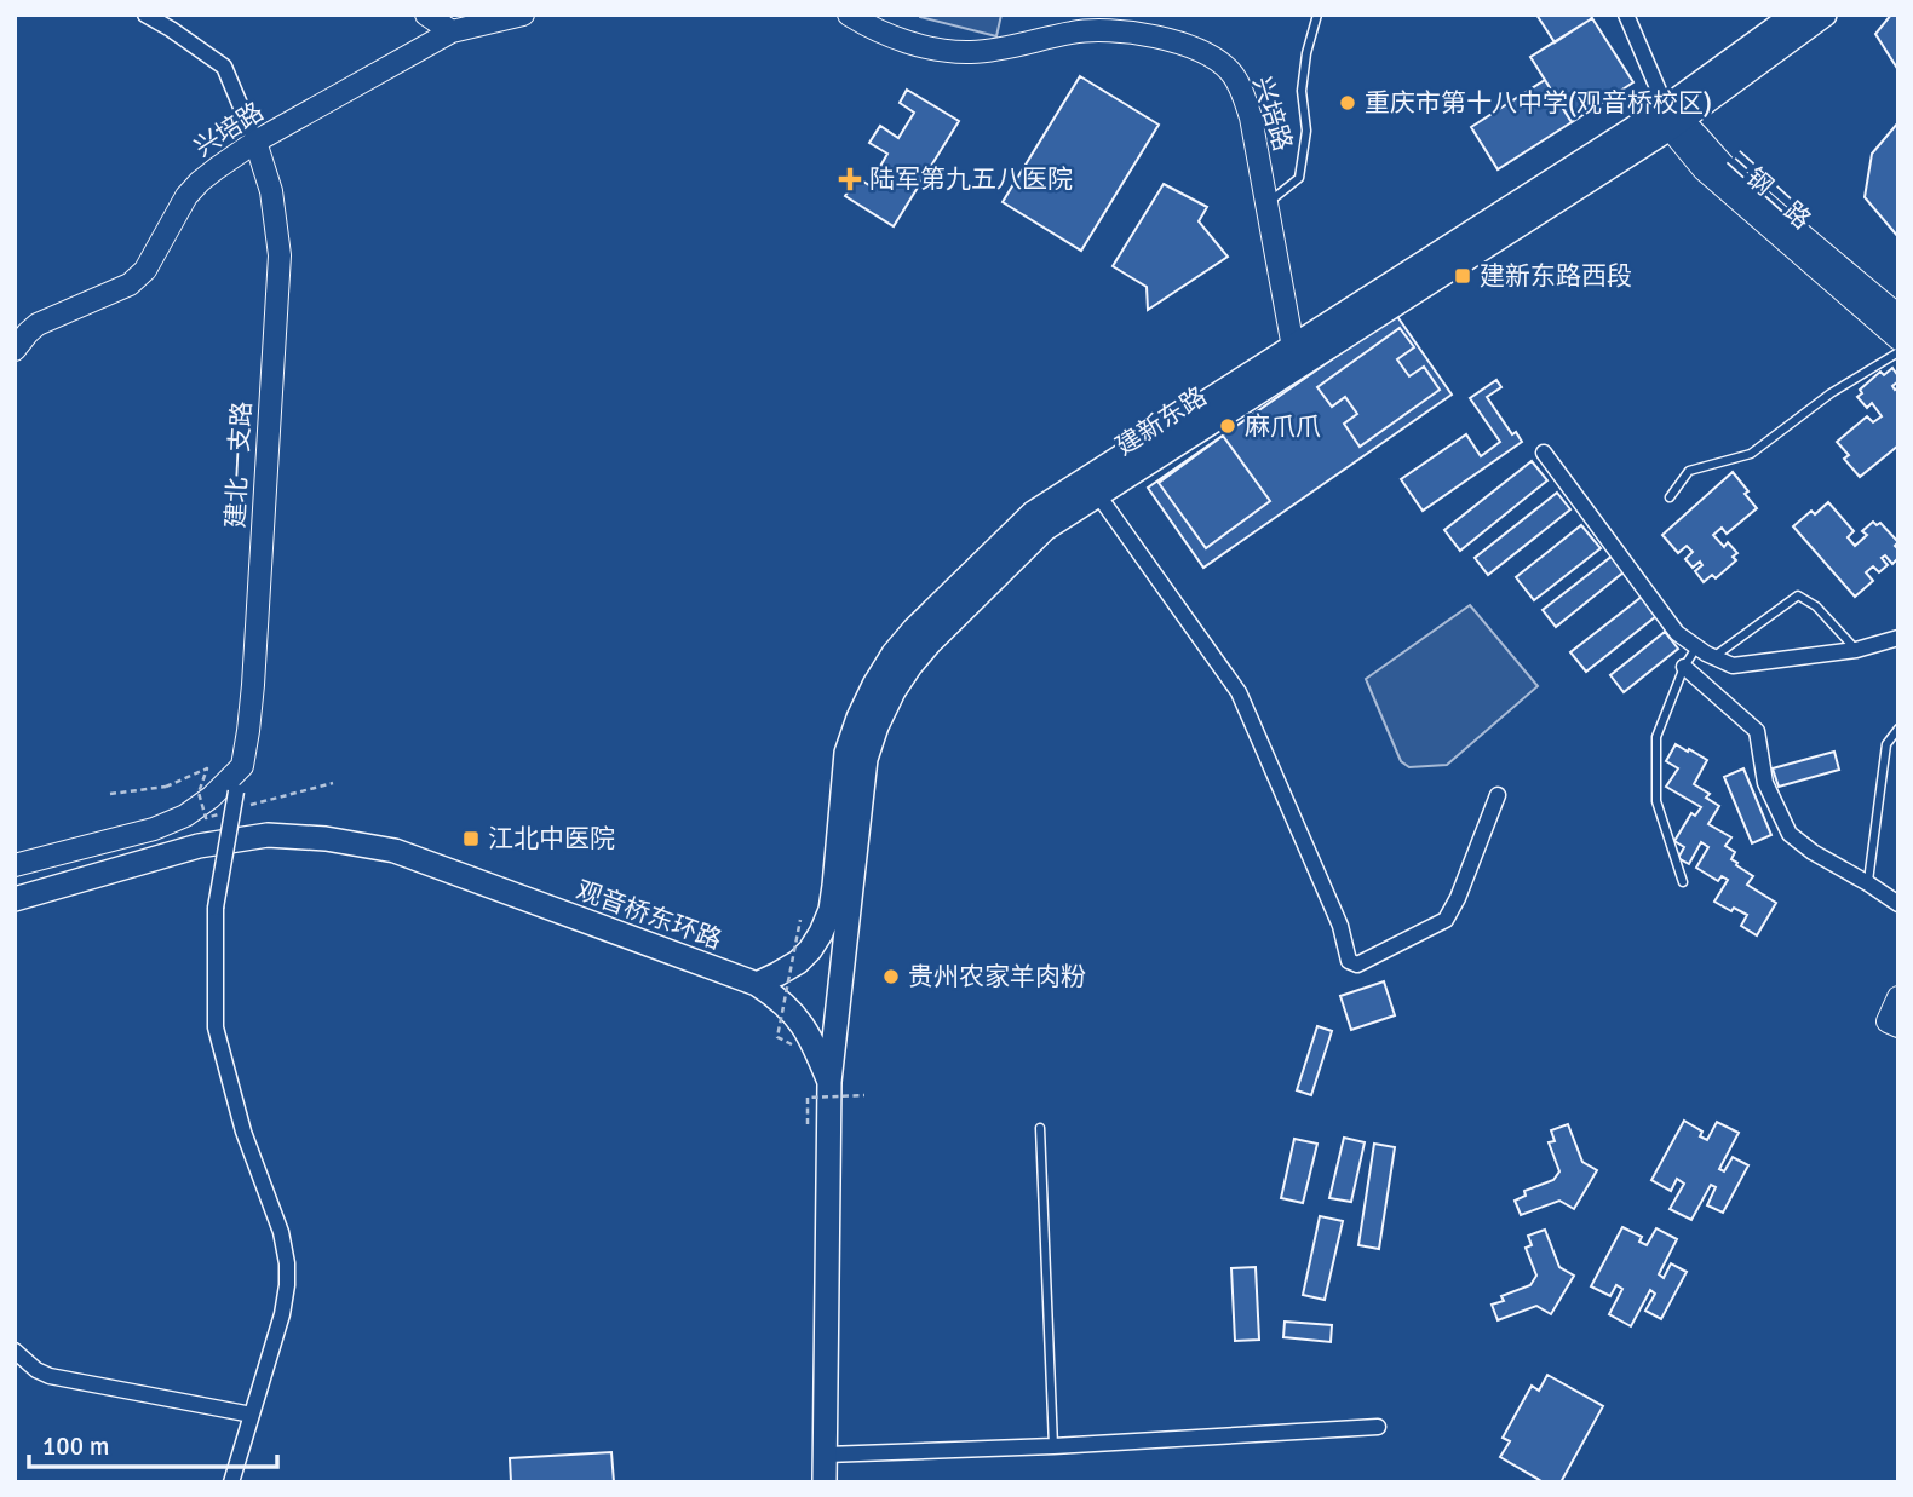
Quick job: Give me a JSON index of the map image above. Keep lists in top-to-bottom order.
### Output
{
  "streets": {
    "main road": ["建新东路", "观音桥东环路"],
    "street": ["兴培路", "三钢二路", "建北一支路"]
  },
  "crossings": [
    ["兴培路", "建新东路"],
    ["兴培路", "建北一支路"],
    ["三钢二路", "建新东路"],
    ["建新东路", "观音桥东环路"]
  ],
  "places": {
    "other": ["重庆市第十八中学(观音桥校区)", "麻爪爪", "贵州农家羊肉粉"],
    "health": ["陆军第九五八医院"],
    "transit": ["建新东路西段", "江北中医院"]
  },
  "scale_bar": "100 m"
}
